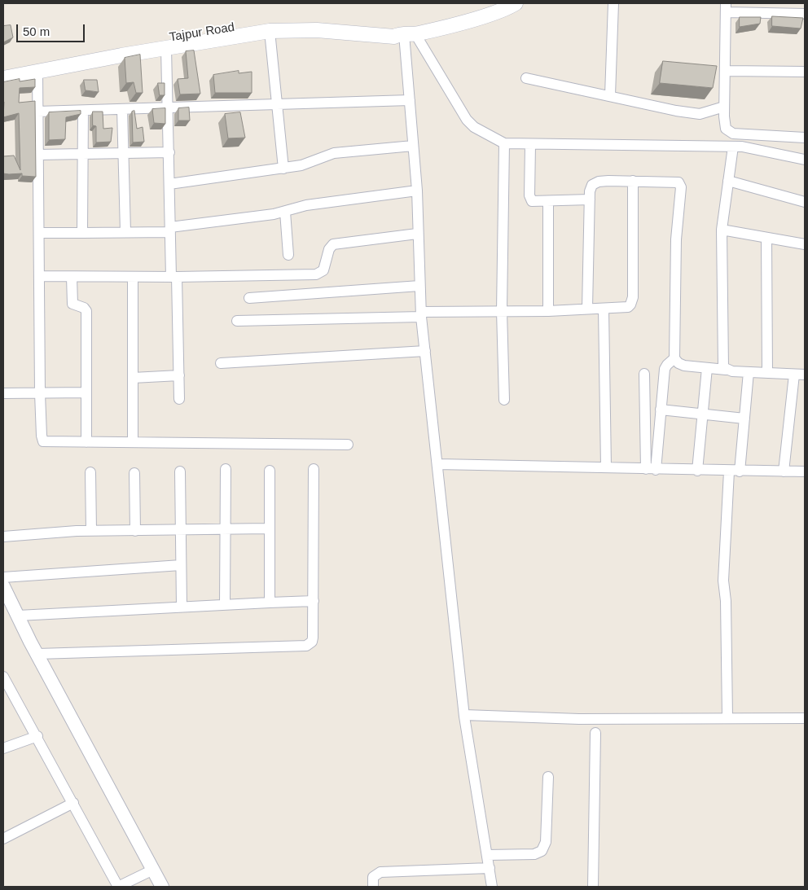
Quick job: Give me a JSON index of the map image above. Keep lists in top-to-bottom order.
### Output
{
  "streets": {
    "main road": ["Tajpur Road"]
  },
  "scale_bar": "50 m"
}
